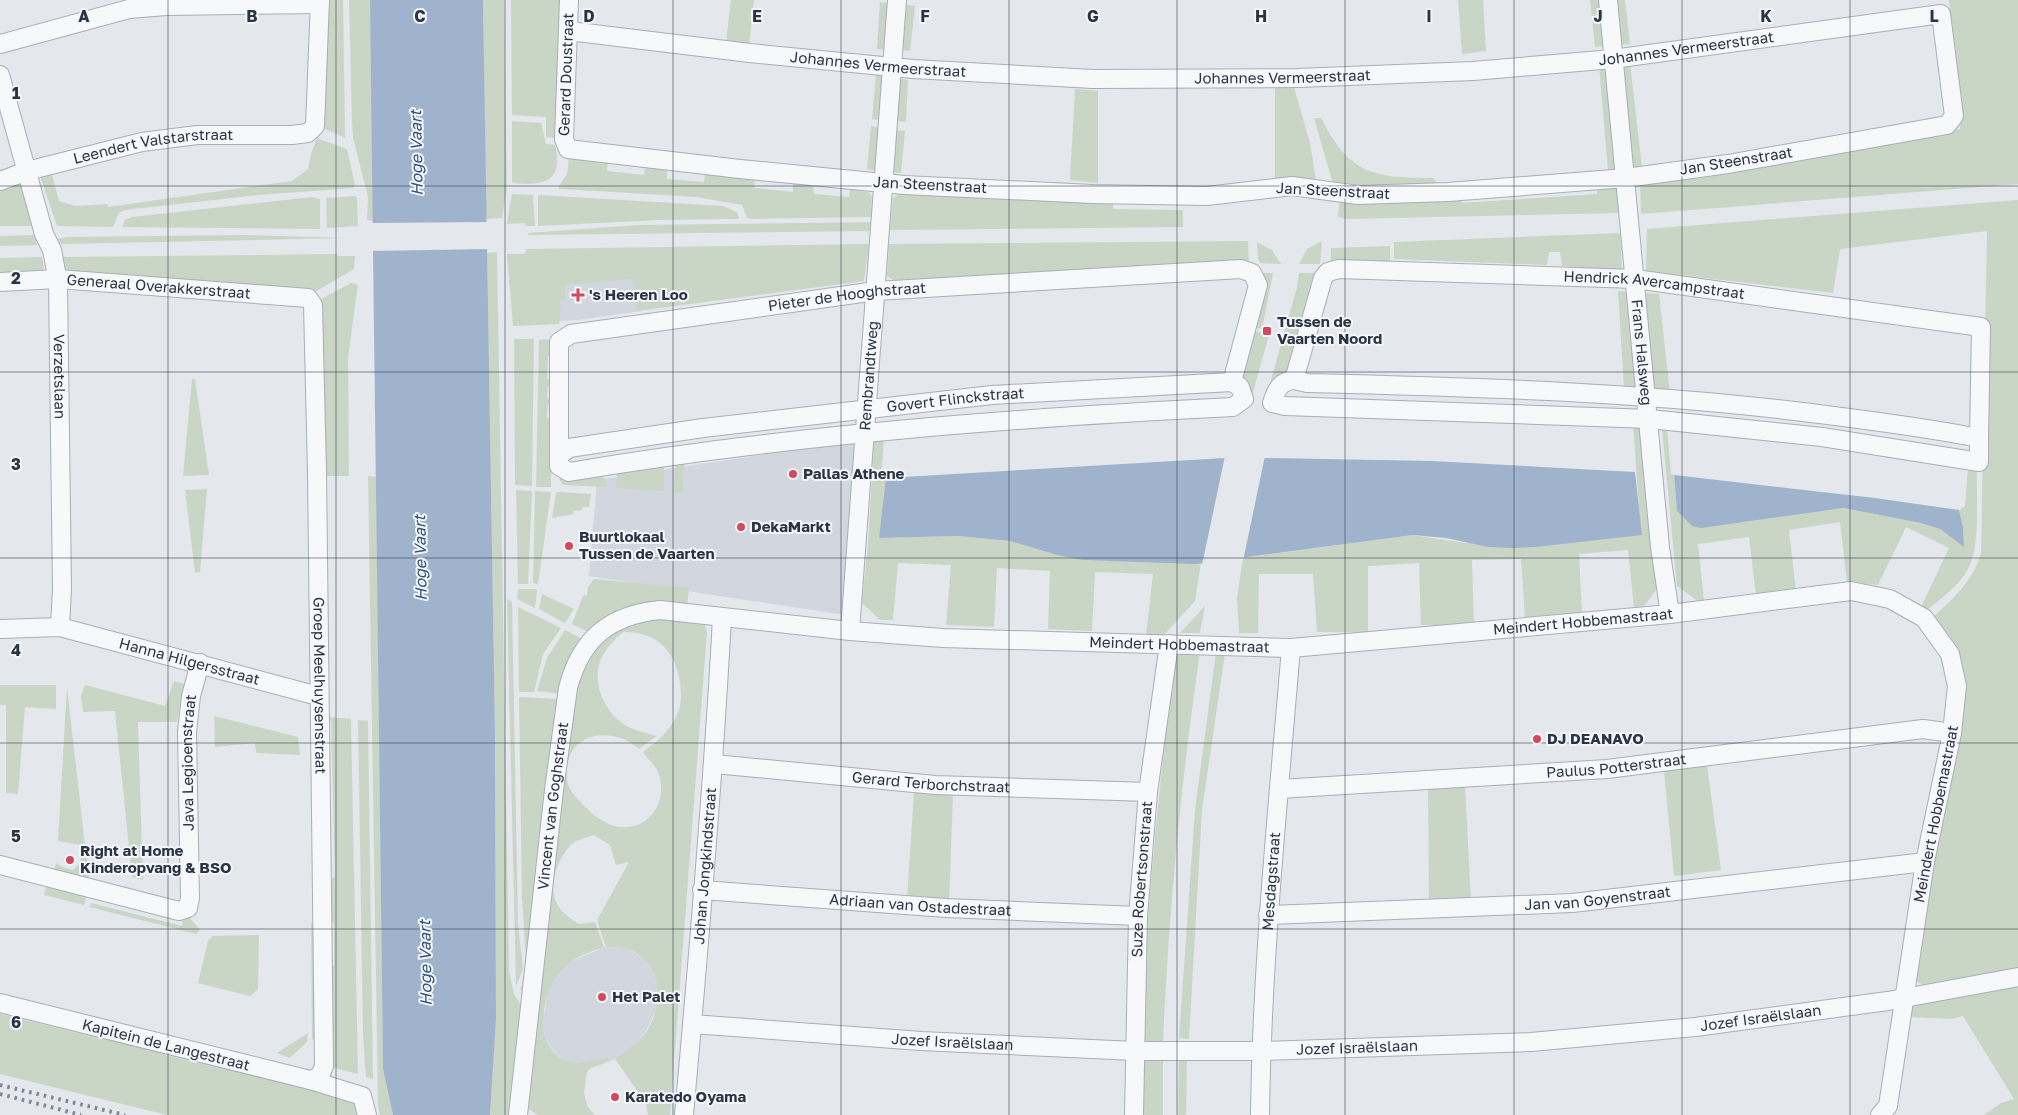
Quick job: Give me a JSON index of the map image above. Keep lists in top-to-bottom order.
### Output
{
  "streets": {
    "street": [
      "Johannes Vermeerstraat",
      "Gerard Doustraat",
      "Leendert Valstarstraat",
      "Jan Steenstraat",
      "Hendrick Avercampstraat",
      "Generaal Overakkerstraat",
      "Pieter de Hooghstraat",
      "Frans Halsweg",
      "Rembrandtweg",
      "Verzetslaan",
      "Govert Flinckstraat",
      "Meindert Hobbemastraat",
      "Hanna Hilgersstraat",
      "Groep Meelhuysenstraat",
      "Java Legioenstraat",
      "Paulus Potterstraat",
      "Gerard Terborchstraat",
      "Vincent van Goghstraat",
      "Johan Jongkindstraat",
      "Suze Robertsonstraat",
      "Mesdagstraat",
      "Jan van Goyenstraat",
      "Adriaan van Ostadestraat",
      "Jozef Israëlslaan",
      "Kapitein de Langestraat"
    ]
  },
  "crossings": [
    ["Johannes Vermeerstraat", "Gerard Doustraat"],
    ["Johannes Vermeerstraat", "Jan Steenstraat"],
    ["Johannes Vermeerstraat", "Frans Halsweg"],
    ["Johannes Vermeerstraat", "Rembrandtweg"],
    ["Gerard Doustraat", "Jan Steenstraat"],
    ["Leendert Valstarstraat", "Verzetslaan"],
    ["Jan Steenstraat", "Frans Halsweg"],
    ["Jan Steenstraat", "Rembrandtweg"],
    ["Hendrick Avercampstraat", "Frans Halsweg"],
    ["Generaal Overakkerstraat", "Verzetslaan"],
    ["Generaal Overakkerstraat", "Groep Meelhuysenstraat"],
    ["Pieter de Hooghstraat", "Rembrandtweg"],
    ["Pieter de Hooghstraat", "Govert Flinckstraat"],
    ["Frans Halsweg", "Meindert Hobbemastraat"],
    ["Rembrandtweg", "Govert Flinckstraat"],
    ["Rembrandtweg", "Meindert Hobbemastraat"],
    ["Verzetslaan", "Hanna Hilgersstraat"],
    ["Meindert Hobbemastraat", "Paulus Potterstraat"],
    ["Meindert Hobbemastraat", "Vincent van Goghstraat"],
    ["Meindert Hobbemastraat", "Johan Jongkindstraat"],
    ["Meindert Hobbemastraat", "Suze Robertsonstraat"],
    ["Meindert Hobbemastraat", "Mesdagstraat"],
    ["Meindert Hobbemastraat", "Jan van Goyenstraat"],
    ["Meindert Hobbemastraat", "Jozef Israëlslaan"],
    ["Hanna Hilgersstraat", "Groep Meelhuysenstraat"],
    ["Hanna Hilgersstraat", "Java Legioenstraat"],
    ["Groep Meelhuysenstraat", "Kapitein de Langestraat"],
    ["Paulus Potterstraat", "Mesdagstraat"],
    ["Gerard Terborchstraat", "Johan Jongkindstraat"],
    ["Gerard Terborchstraat", "Suze Robertsonstraat"],
    ["Vincent van Goghstraat", "Johan Jongkindstraat"],
    ["Johan Jongkindstraat", "Adriaan van Ostadestraat"],
    ["Johan Jongkindstraat", "Jozef Israëlslaan"],
    ["Suze Robertsonstraat", "Adriaan van Ostadestraat"],
    ["Suze Robertsonstraat", "Jozef Israëlslaan"],
    ["Mesdagstraat", "Jan van Goyenstraat"],
    ["Mesdagstraat", "Jozef Israëlslaan"]
  ],
  "water": ["Hoge Vaart"],
  "places": {
    "health": ["'s Heeren Loo"],
    "transit": ["Tussen de Vaarten Noord"],
    "other": [
      "Pallas Athene",
      "DekaMarkt",
      "Buurtlokaal Tussen de Vaarten",
      "DJ DEANAVO",
      "Right at Home Kinderopvang & BSO",
      "Het Palet",
      "Karatedo Oyama"
    ]
  },
  "grid": {
    "columns": [
      "A",
      "B",
      "C",
      "D",
      "E",
      "F",
      "G",
      "H",
      "I",
      "J",
      "K",
      "L"
    ],
    "rows": [
      "1",
      "2",
      "3",
      "4",
      "5",
      "6"
    ]
  }
}
